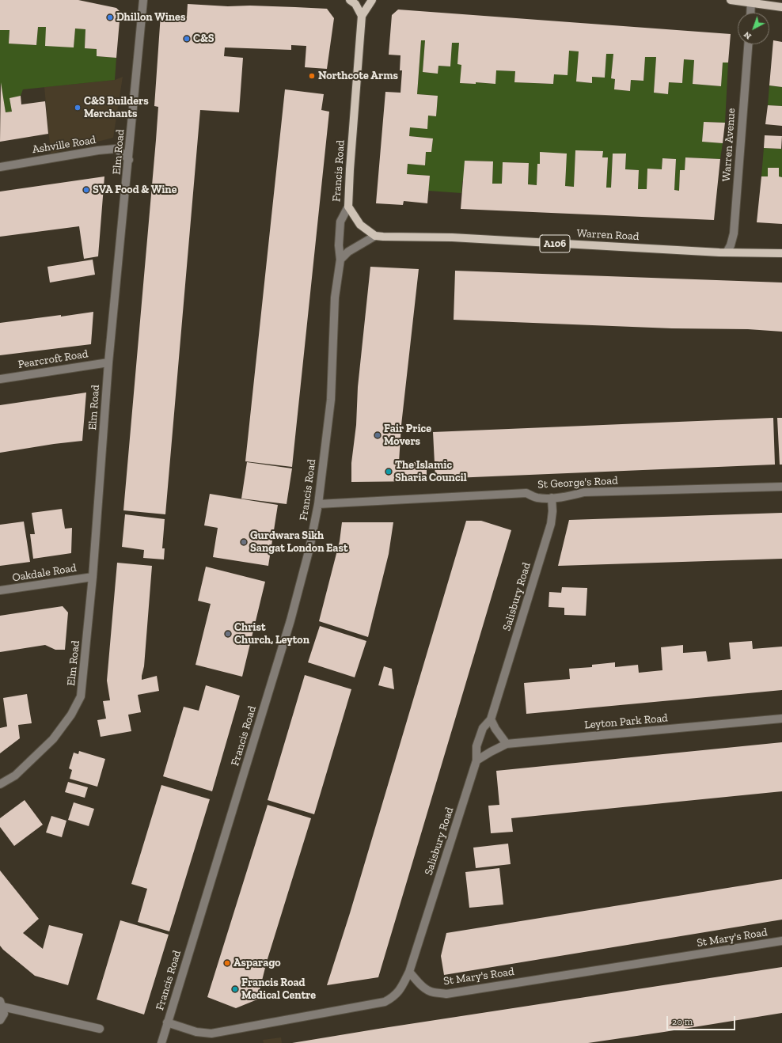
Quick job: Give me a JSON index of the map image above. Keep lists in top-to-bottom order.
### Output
{
  "streets": {
    "main road": ["Francis Road", "Warren Road", "A106"],
    "street": [
      "Ashville Road",
      "Warren Avenue",
      "Elm Road",
      "Pearcroft Road",
      "St George's Road",
      "Oakdale Road",
      "Salisbury Road",
      "Leyton Park Road",
      "St Mary's Road"
    ]
  },
  "crossings": [
    ["Ashville Road", "Elm Road"],
    ["Warren Avenue", "Warren Road"],
    ["Elm Road", "Pearcroft Road"],
    ["Elm Road", "Oakdale Road"],
    ["Francis Road", "St George's Road"],
    ["St George's Road", "Salisbury Road"],
    ["Salisbury Road", "Leyton Park Road"],
    ["Salisbury Road", "St Mary's Road"]
  ],
  "places": [
    "Dhillon Wines",
    "C&S",
    "Northcote Arms",
    "C&S Builders Merchants",
    "SVA Food & Wine",
    "Fair Price Movers",
    "The Islamic Sharia Council",
    "Gurdwara Sikh Sangat London East",
    "Christ Church, Leyton",
    "Asparago",
    "Francis Road Medical Centre"
  ],
  "scale_bar": "20 m",
  "north": "bottom left"
}
